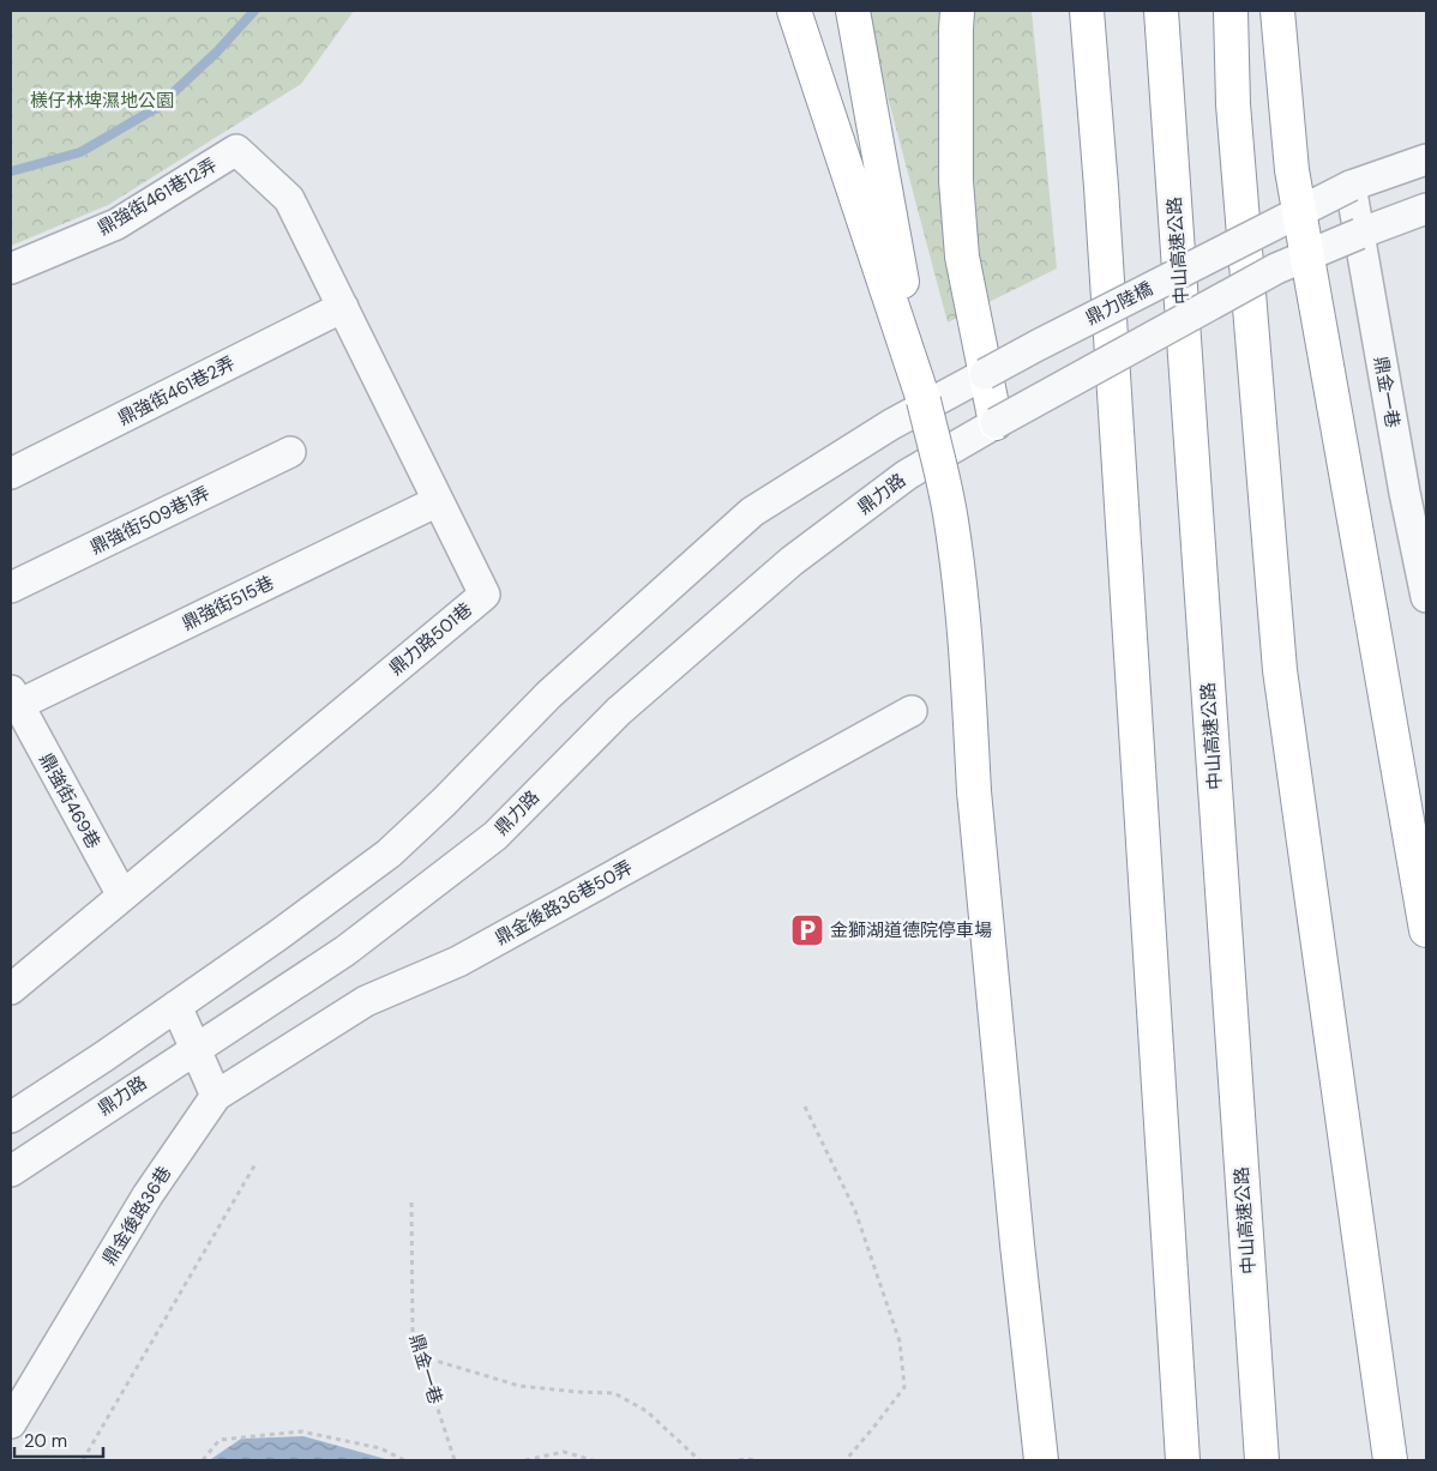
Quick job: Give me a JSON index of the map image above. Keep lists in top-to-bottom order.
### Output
{
  "streets": {
    "highway": ["中山高速公路"],
    "street": [
      "鼎強街461巷12弄",
      "鼎力陸橋",
      "鼎強街461巷2弄",
      "鼎金一巷",
      "鼎力路",
      "鼎強街509巷1弄",
      "鼎強街515巷",
      "鼎力路501巷",
      "鼎強街469巷",
      "鼎金後路36巷50弄",
      "鼎金後路36巷"
    ]
  },
  "crossings": [
    ["鼎強街461巷12弄", "鼎力路501巷"],
    ["鼎力陸橋", "鼎金一巷"],
    ["鼎強街461巷2弄", "鼎力路501巷"],
    ["鼎強街515巷", "鼎力路501巷"],
    ["鼎強街515巷", "鼎強街469巷"],
    ["鼎力路501巷", "鼎強街469巷"],
    ["鼎金後路36巷50弄", "鼎金後路36巷"]
  ],
  "parks": ["檨仔林埤濕地公園"],
  "places": {
    "parking": ["金獅湖道德院停車場"]
  },
  "scale_bar": "20 m"
}
